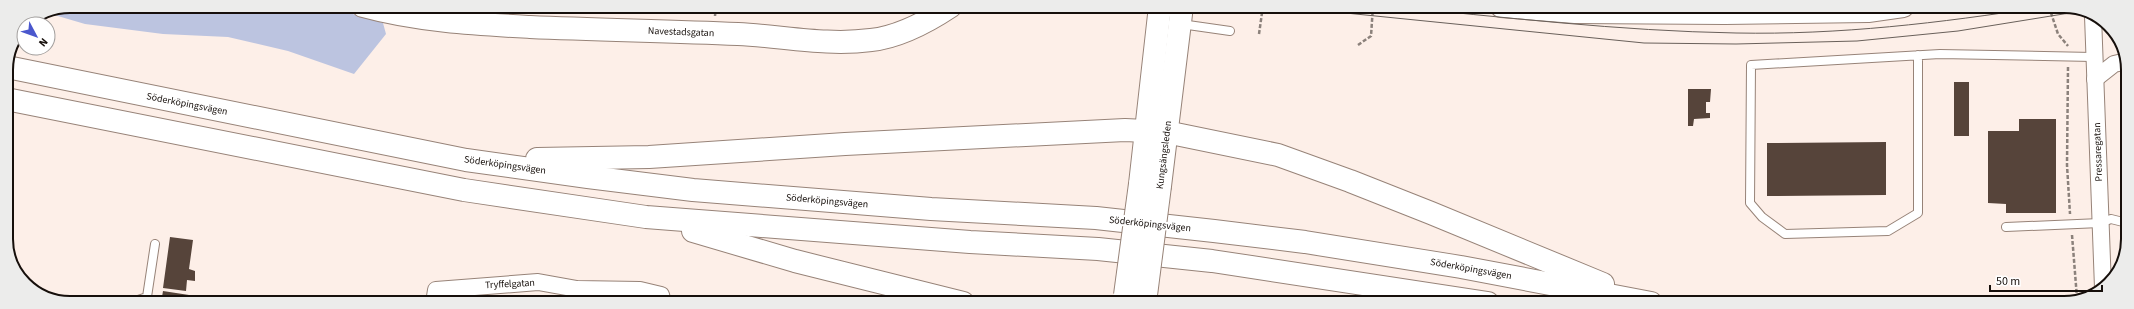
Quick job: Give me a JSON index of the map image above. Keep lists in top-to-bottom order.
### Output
{
  "streets": {
    "main road": ["Navestadsgatan", "Söderköpingsvägen", "Kungsängsleden"],
    "street": ["Pressaregatan", "Tryffelgatan"]
  },
  "scale_bar": "50 m",
  "north": "bottom right"
}
